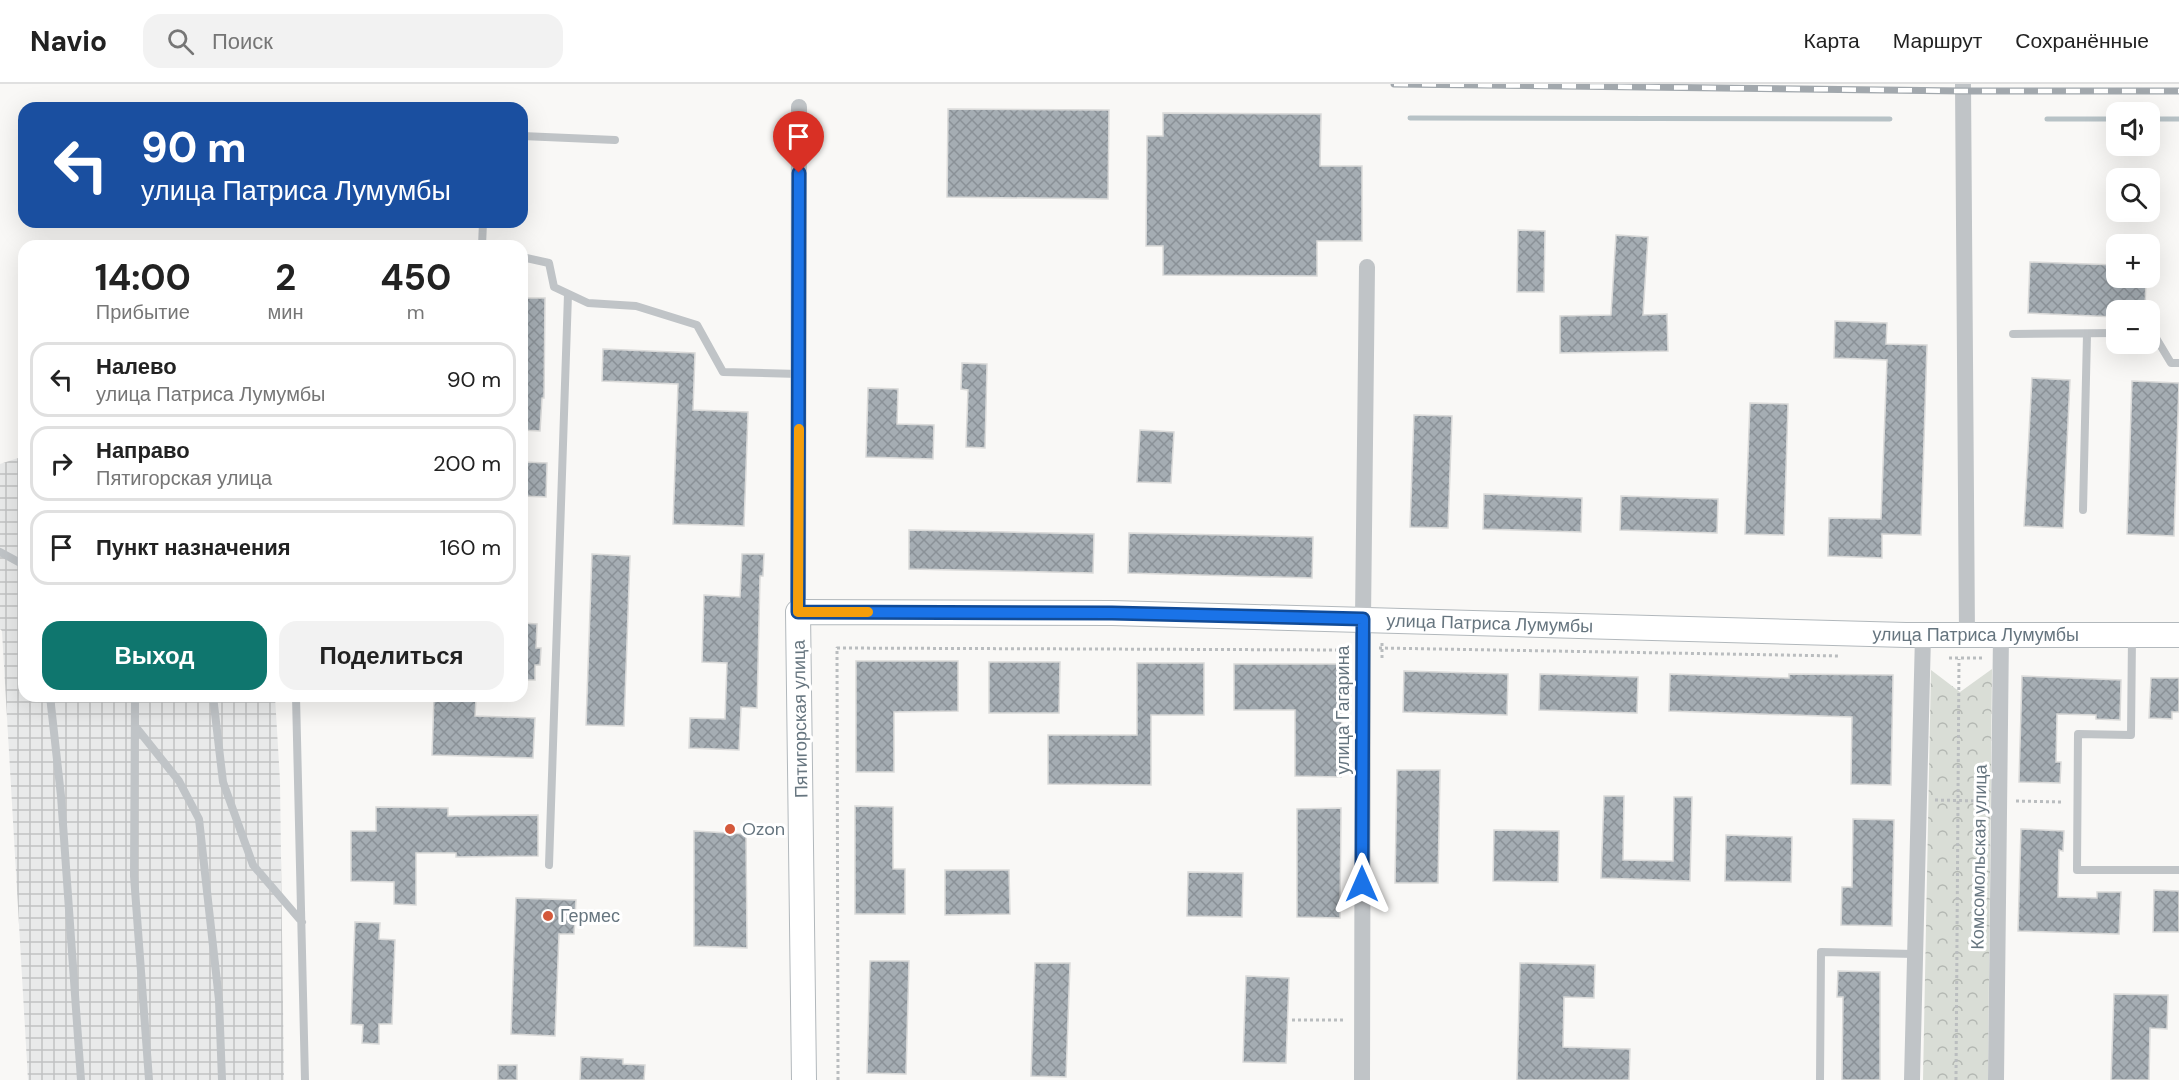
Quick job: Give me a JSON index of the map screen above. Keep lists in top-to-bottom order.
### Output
{
  "streets": {
    "street": [
      "улица Патриса Лумумбы",
      "улица Гагарина",
      "Пятигорская улица",
      "Комсомольская улица"
    ]
  },
  "crossings": [
    ["улица Патриса Лумумбы", "улица Гагарина"],
    ["улица Патриса Лумумбы", "Пятигорская улица"],
    ["улица Патриса Лумумбы", "Комсомольская улица"]
  ],
  "places": ["Ozon", "Гермес"],
  "page": {
    "header": "Navio",
    "search": "Поиск",
    "nav": ["Карта", "Маршрут", "Сохранённые"],
    "map_buttons": ["+", "−"],
    "turn": ["90 m", "улица Патриса Лумумбы"],
    "eta": [
      "14:00",
      "Прибытие",
      "2",
      "мин",
      "450",
      "m"
    ],
    "list": [
      {
        "name": "Налево",
        "note": "улица Патриса Лумумбы",
        "value": "90 m"
      },
      {
        "name": "Направо",
        "note": "Пятигорская улица",
        "value": "200 m"
      },
      {
        "name": "Пункт назначения",
        "value": "160 m"
      }
    ],
    "buttons": ["Выход", "Поделиться"]
  }
}
